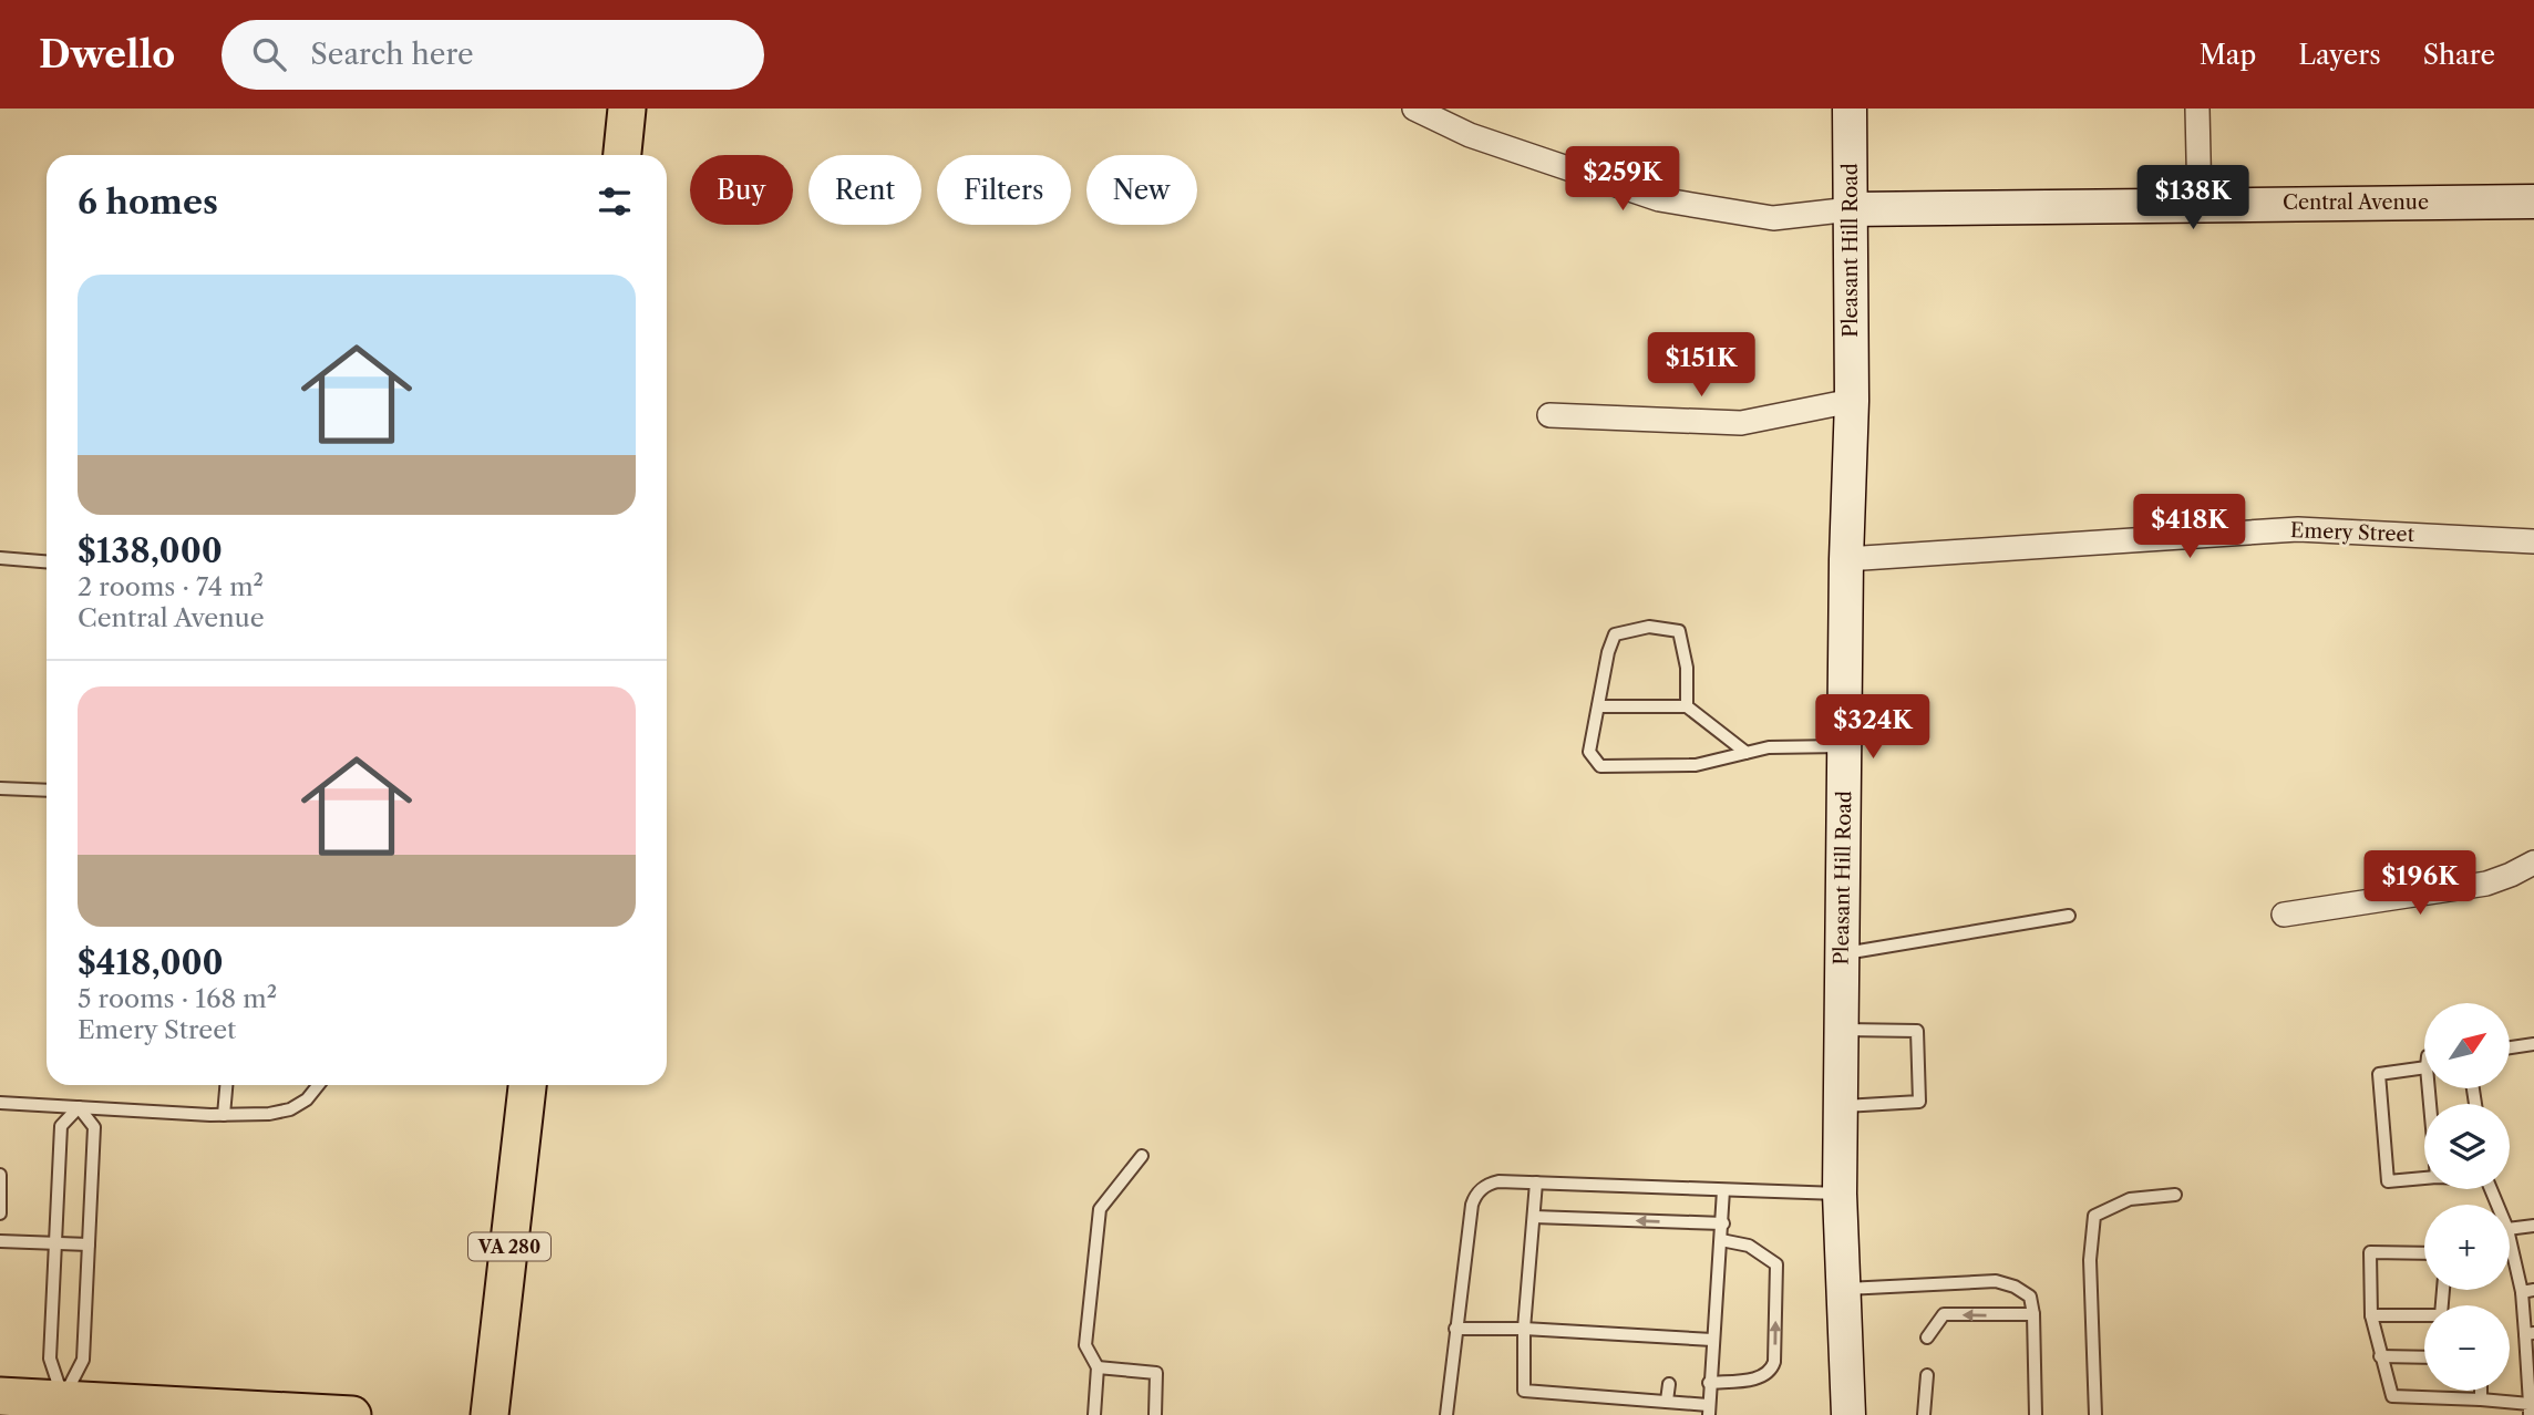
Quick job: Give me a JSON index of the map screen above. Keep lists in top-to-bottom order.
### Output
{
  "streets": {
    "main road": ["VA 280"],
    "street": ["Central Avenue", "Pleasant Hill Road", "Emery Street"]
  },
  "crossings": [
    ["Central Avenue", "Pleasant Hill Road"],
    ["Pleasant Hill Road", "Emery Street"]
  ],
  "north": "top right",
  "page": {
    "header": "Dwello",
    "search": "Search here",
    "nav": ["Map", "Layers", "Share"],
    "price": [
      "$259K",
      "$138K",
      "$151K",
      "$418K",
      "$324K",
      "$196K"
    ],
    "chip": [
      "Buy",
      "Rent",
      "Filters",
      "New"
    ],
    "heading": "6 homes",
    "list": [
      {
        "name": "$138,000",
        "note": "2 rooms · 74 m² · Central Avenue"
      },
      {
        "name": "$418,000",
        "note": "5 rooms · 168 m² · Emery Street"
      }
    ],
    "map_buttons": ["+", "−"]
  }
}
